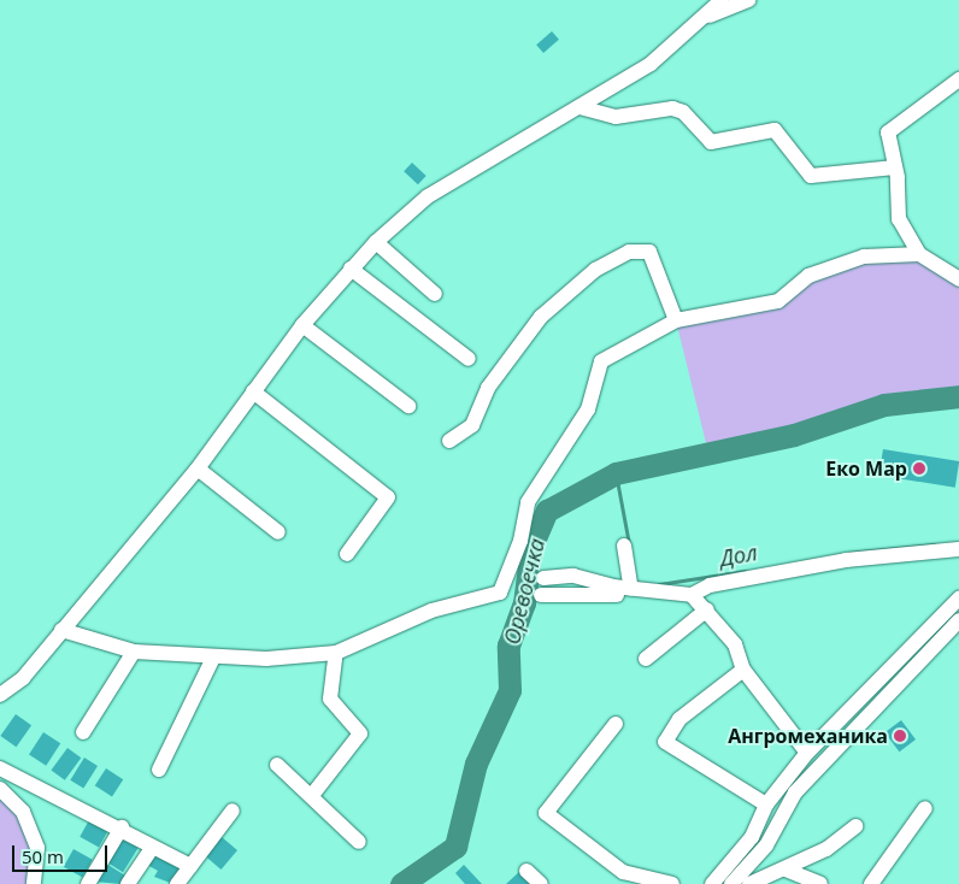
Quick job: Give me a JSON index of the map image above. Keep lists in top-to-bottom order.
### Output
{
  "water": ["Дол", "Оревоечка"],
  "places": ["Еко Мар", "Ангромеханика"],
  "scale_bar": "50 m"
}
